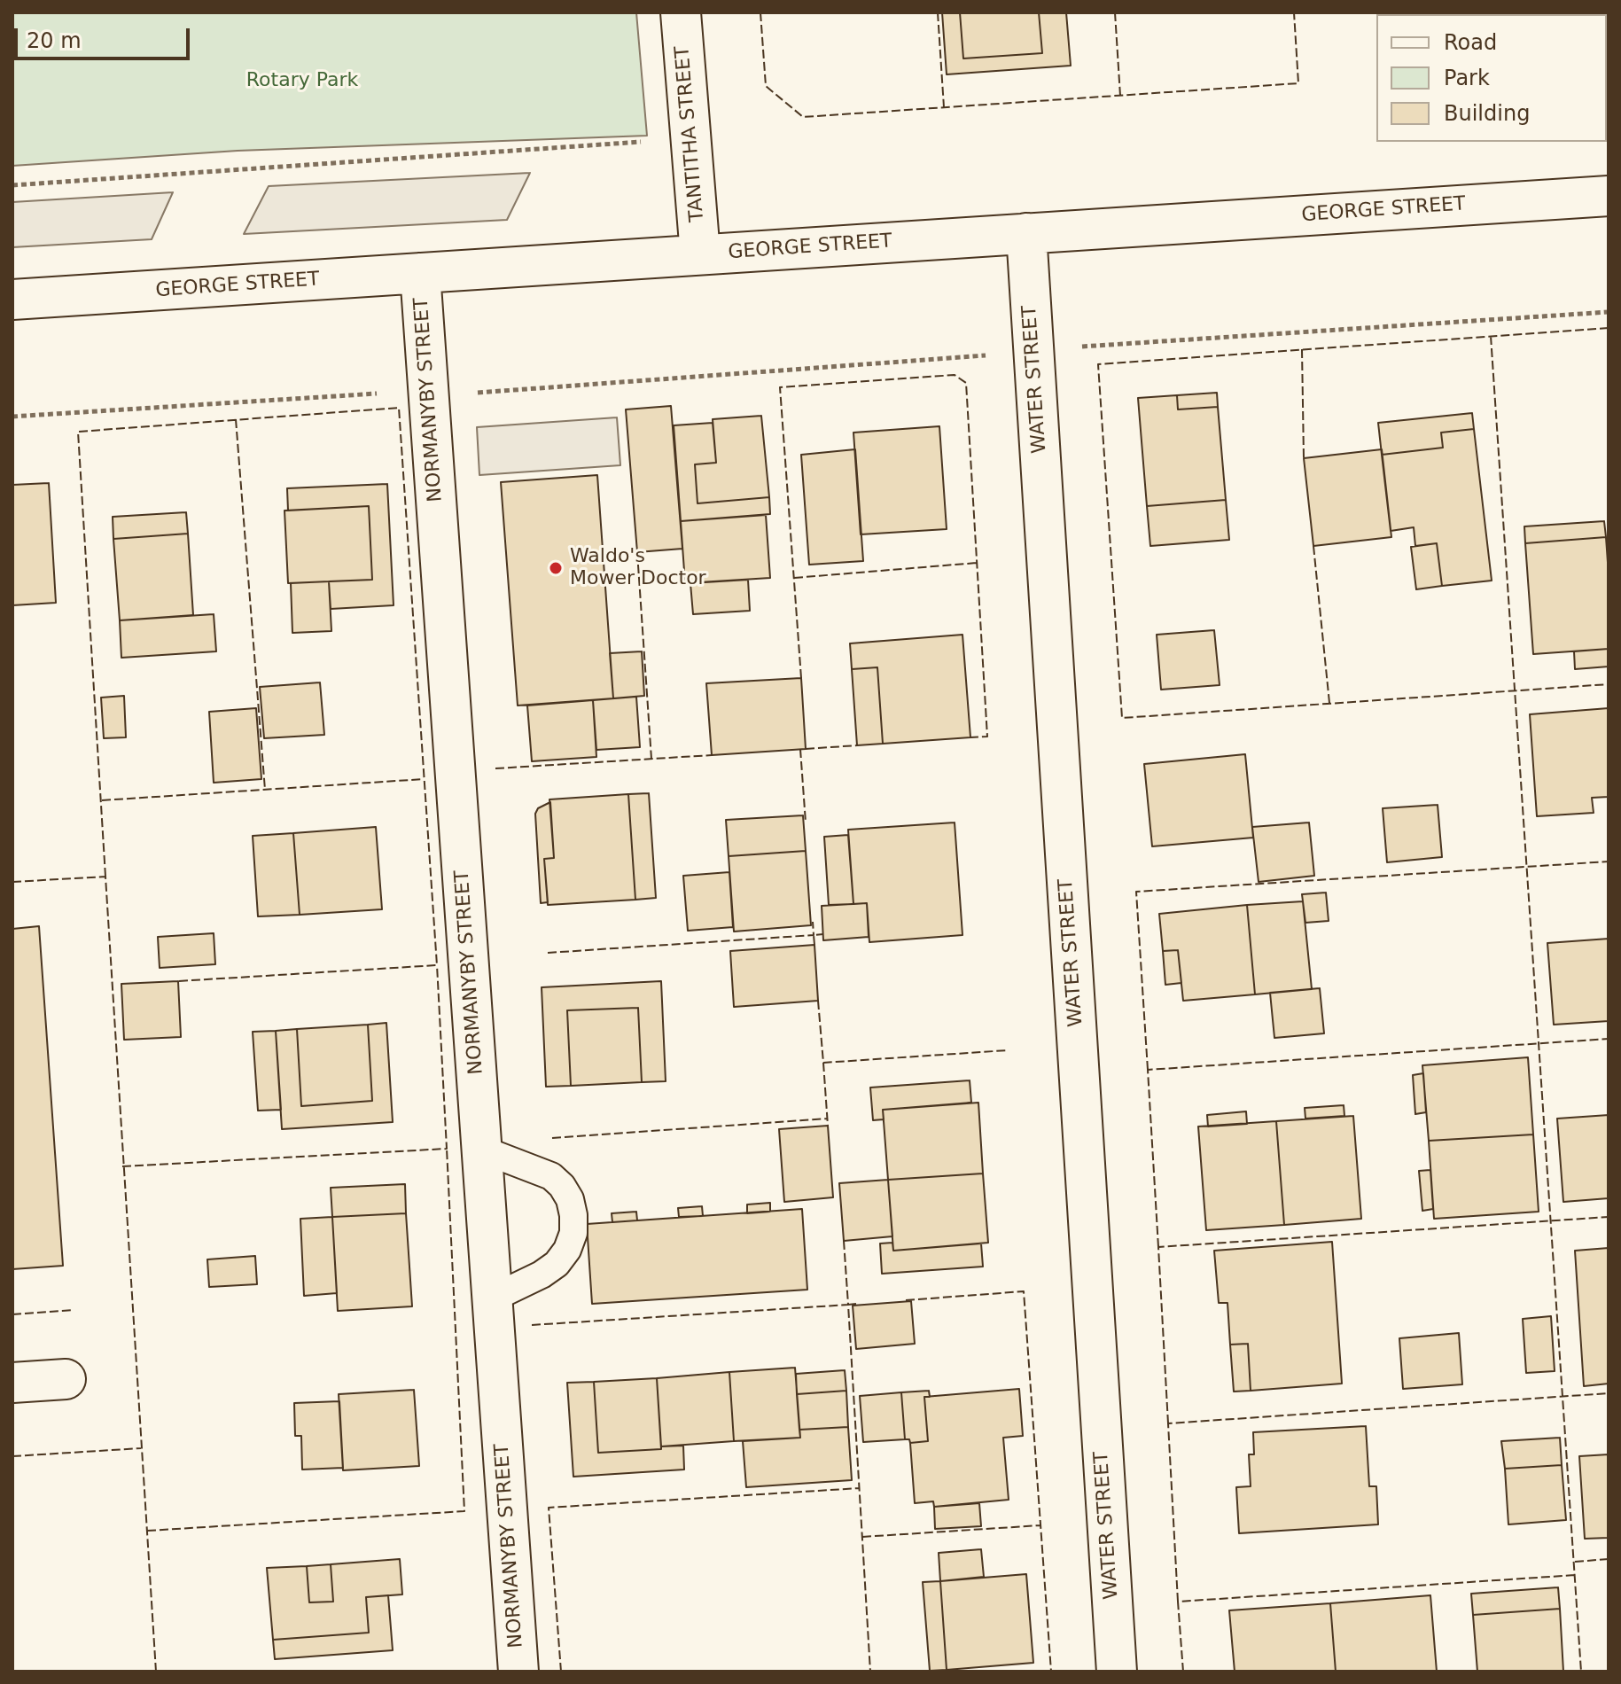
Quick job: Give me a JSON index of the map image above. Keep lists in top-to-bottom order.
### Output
{
  "streets": {
    "street": [
      "TANTITHA STREET",
      "GEORGE STREET",
      "WATER STREET",
      "NORMANYBY STREET"
    ]
  },
  "crossings": [
    ["TANTITHA STREET", "GEORGE STREET"],
    ["GEORGE STREET", "WATER STREET"],
    ["GEORGE STREET", "NORMANYBY STREET"]
  ],
  "parks": ["Rotary Park"],
  "places": ["Waldo's Mower Doctor"],
  "legend": ["Road", "Park", "Building"],
  "scale_bar": "20 m"
}
